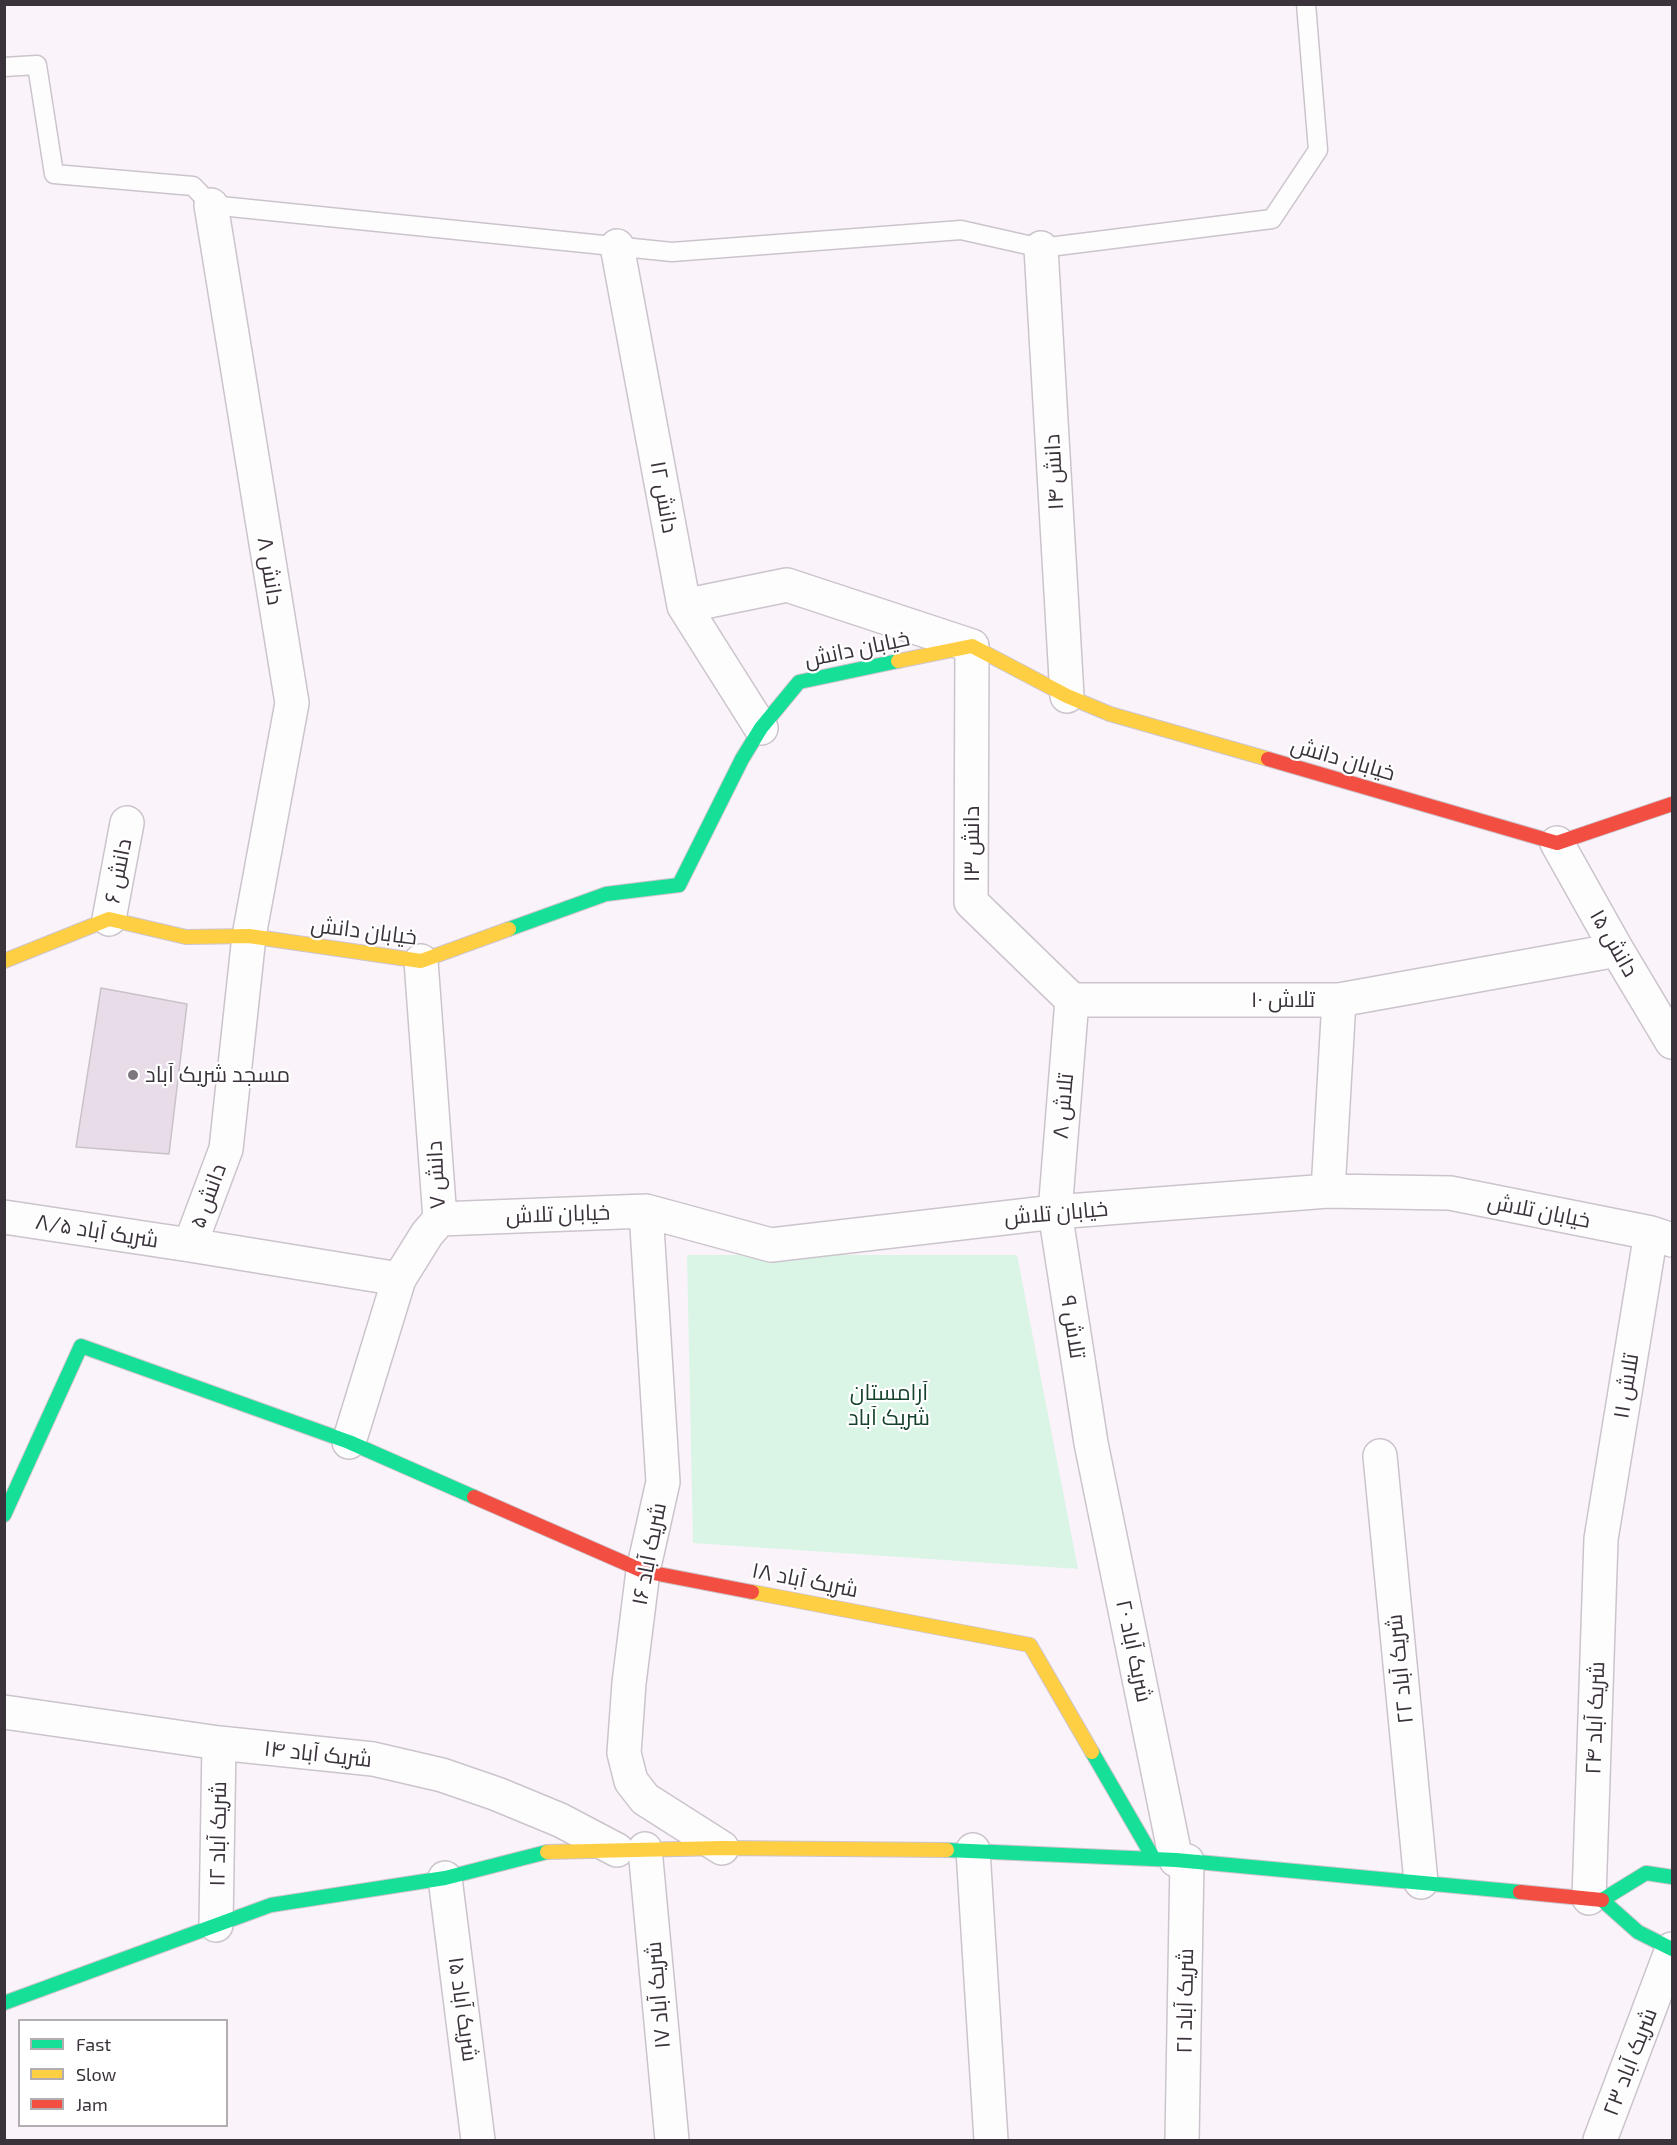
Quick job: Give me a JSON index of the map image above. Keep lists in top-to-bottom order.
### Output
{
  "streets": {
    "street": [
      "دانش ۱۴",
      "دانش ۱۲",
      "دانش ۸",
      "خیابان دانش",
      "دانش ۱۳",
      "دانش ۶",
      "دانش ۱۵",
      "تلاش ۱۰",
      "تلاش ۸",
      "دانش ۷",
      "دانش ۵",
      "خیابان تلاش",
      "شریک آباد ۸/۵",
      "تلاش ۹",
      "تلاش ۱۱",
      "شریک آباد ۱۶",
      "شریک آباد ۱۸",
      "شریک آباد ۲۰",
      "شریک آباد ۲۲",
      "شریک آباد ۲۴",
      "شریک آباد ۱۴",
      "شریک آباد ۱۲",
      "شریک آباد ۱۷",
      "شریک آباد ۲۱",
      "شریک آباد ۱۵",
      "شریک آباد ۲۳"
    ]
  },
  "crossings": [
    ["دانش ۱۴", "خیابان دانش"],
    ["دانش ۱۲", "خیابان دانش"],
    ["دانش ۸", "خیابان دانش"],
    ["دانش ۸", "دانش ۵"],
    ["خیابان دانش", "دانش ۱۳"],
    ["خیابان دانش", "دانش ۶"],
    ["خیابان دانش", "دانش ۱۵"],
    ["خیابان دانش", "دانش ۷"],
    ["خیابان دانش", "دانش ۵"],
    ["دانش ۱۳", "تلاش ۱۰"],
    ["دانش ۱۳", "تلاش ۸"],
    ["تلاش ۱۰", "تلاش ۸"],
    ["تلاش ۱۰", "خیابان تلاش"],
    ["تلاش ۸", "خیابان تلاش"],
    ["تلاش ۸", "تلاش ۹"],
    ["دانش ۷", "دانش ۵"],
    ["دانش ۷", "خیابان تلاش"],
    ["دانش ۷", "شریک آباد ۱۸"],
    ["دانش ۵", "شریک آباد ۸/۵"],
    ["خیابان تلاش", "تلاش ۹"],
    ["خیابان تلاش", "تلاش ۱۱"],
    ["خیابان تلاش", "شریک آباد ۱۶"],
    ["تلاش ۹", "شریک آباد ۲۰"],
    ["تلاش ۱۱", "شریک آباد ۲۴"],
    ["شریک آباد ۱۶", "شریک آباد ۱۸"],
    ["شریک آباد ۱۸", "شریک آباد ۲۰"],
    ["شریک آباد ۱۸", "شریک آباد ۲۱"],
    ["شریک آباد ۲۰", "شریک آباد ۲۱"],
    ["شریک آباد ۱۴", "شریک آباد ۱۲"],
    ["شریک آباد ۱۴", "شریک آباد ۱۷"]
  ],
  "parks": ["آرامستان شریک آباد"],
  "places": ["مسجد شریک آباد"],
  "legend": ["Fast", "Slow", "Jam"]
}
